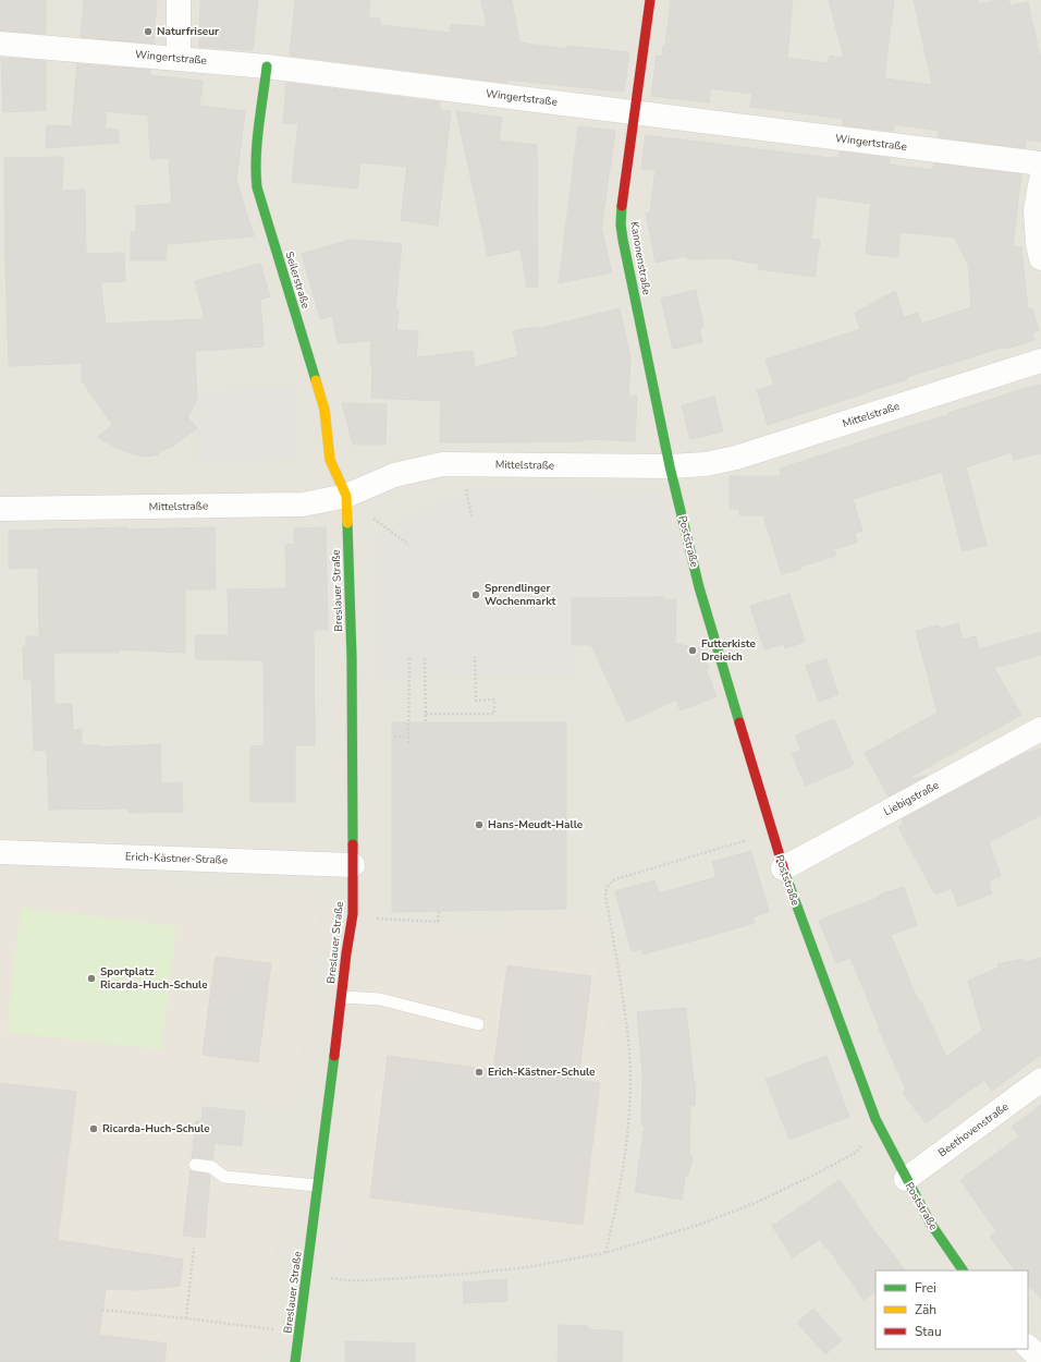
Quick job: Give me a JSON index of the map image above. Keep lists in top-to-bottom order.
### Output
{
  "streets": {
    "street": [
      "Wingertstraße",
      "Kanonenstraße",
      "Seilerstraße",
      "Mittelstraße",
      "Poststraße",
      "Breslauer Straße",
      "Liebigstraße",
      "Erich-Kästner-Straße",
      "Beethovenstraße"
    ]
  },
  "crossings": [
    ["Wingertstraße", "Kanonenstraße"],
    ["Wingertstraße", "Seilerstraße"],
    ["Kanonenstraße", "Mittelstraße"],
    ["Kanonenstraße", "Poststraße"],
    ["Seilerstraße", "Mittelstraße"],
    ["Seilerstraße", "Breslauer Straße"],
    ["Mittelstraße", "Poststraße"],
    ["Mittelstraße", "Breslauer Straße"],
    ["Poststraße", "Liebigstraße"],
    ["Poststraße", "Beethovenstraße"],
    ["Breslauer Straße", "Erich-Kästner-Straße"]
  ],
  "places": [
    "Naturfriseur",
    "Sprendlinger Wochenmarkt",
    "Futterkiste Dreieich",
    "Hans-Meudt-Halle",
    "Sportplatz Ricarda-Huch-Schule",
    "Erich-Kästner-Schule",
    "Ricarda-Huch-Schule"
  ],
  "legend": ["Frei", "Zäh", "Stau"]
}
